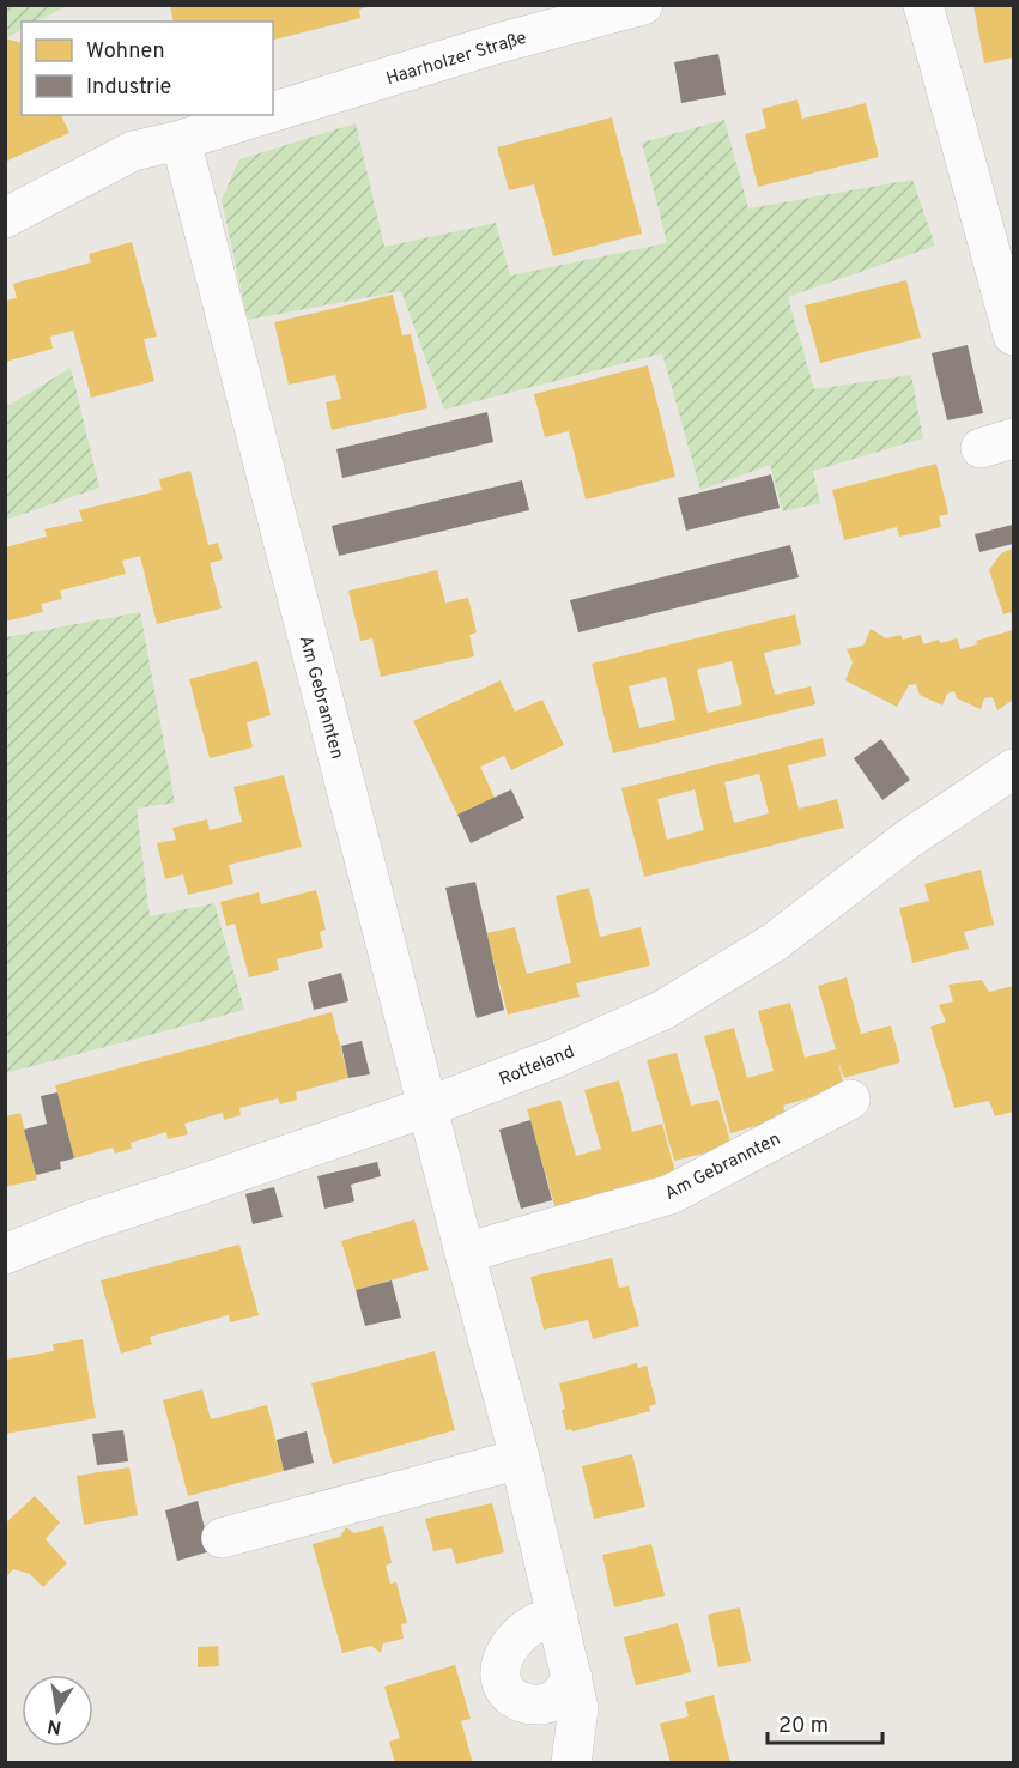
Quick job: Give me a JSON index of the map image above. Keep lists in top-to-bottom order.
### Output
{
  "streets": {
    "street": ["Haarholzer Straße", "Am Gebrannten", "Rotteland"]
  },
  "crossings": [
    ["Haarholzer Straße", "Am Gebrannten"],
    ["Am Gebrannten", "Rotteland"]
  ],
  "legend": ["Wohnen", "Industrie"],
  "scale_bar": "20 m",
  "north": "bottom"
}
